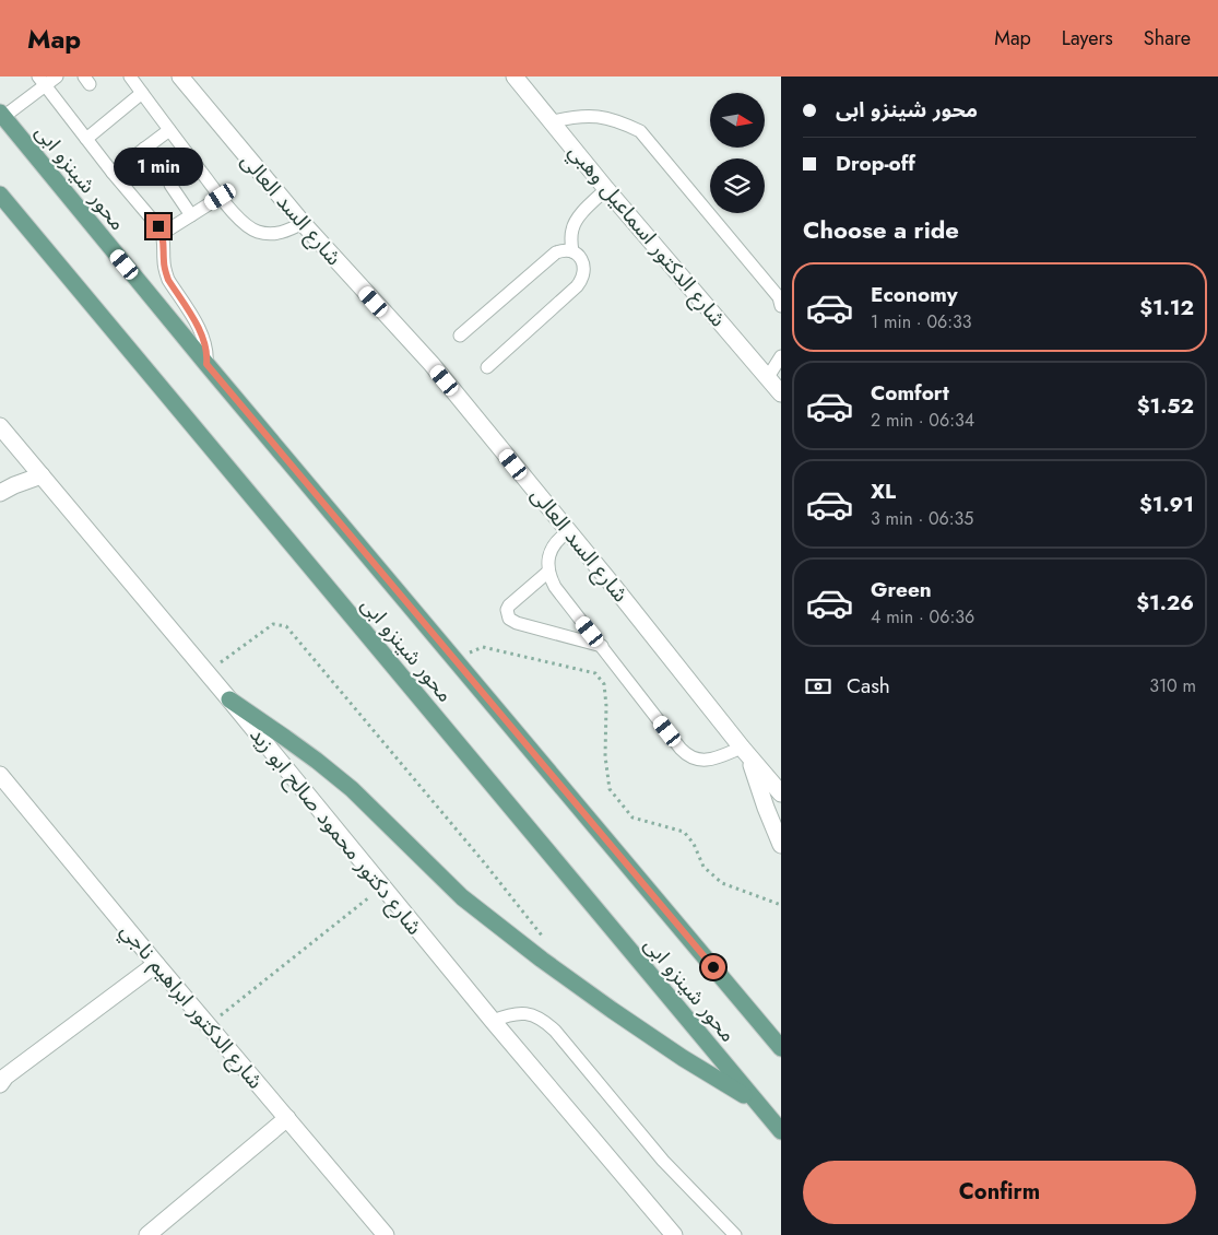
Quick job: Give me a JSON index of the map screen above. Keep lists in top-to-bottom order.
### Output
{
  "streets": {
    "main road": ["محور شينزو ابى"],
    "street": [
      "شارع السد العالى",
      "شارع الدكتور اسماعيل وهبي",
      "شارع دكتور محمود صالح ابو زيد",
      "شارع الدكتور ابراهيم ناجي"
    ]
  },
  "north": "right",
  "page": {
    "header": "Map",
    "nav": ["Map", "Layers", "Share"],
    "banner": ["محور شينزو ابى", "Drop-off"],
    "bubble": "1 min",
    "heading": "Choose a ride",
    "list": [
      {
        "name": "Economy",
        "note": "1 min · 06:33",
        "value": "$1.12"
      },
      {
        "name": "Comfort",
        "note": "2 min · 06:34",
        "value": "$1.52"
      },
      {
        "name": "XL",
        "note": "3 min · 06:35",
        "value": "$1.91"
      },
      {
        "name": "Green",
        "note": "4 min · 06:36",
        "value": "$1.26"
      }
    ],
    "pay": ["Cash", "310 m"],
    "buttons": "Confirm"
  }
}
